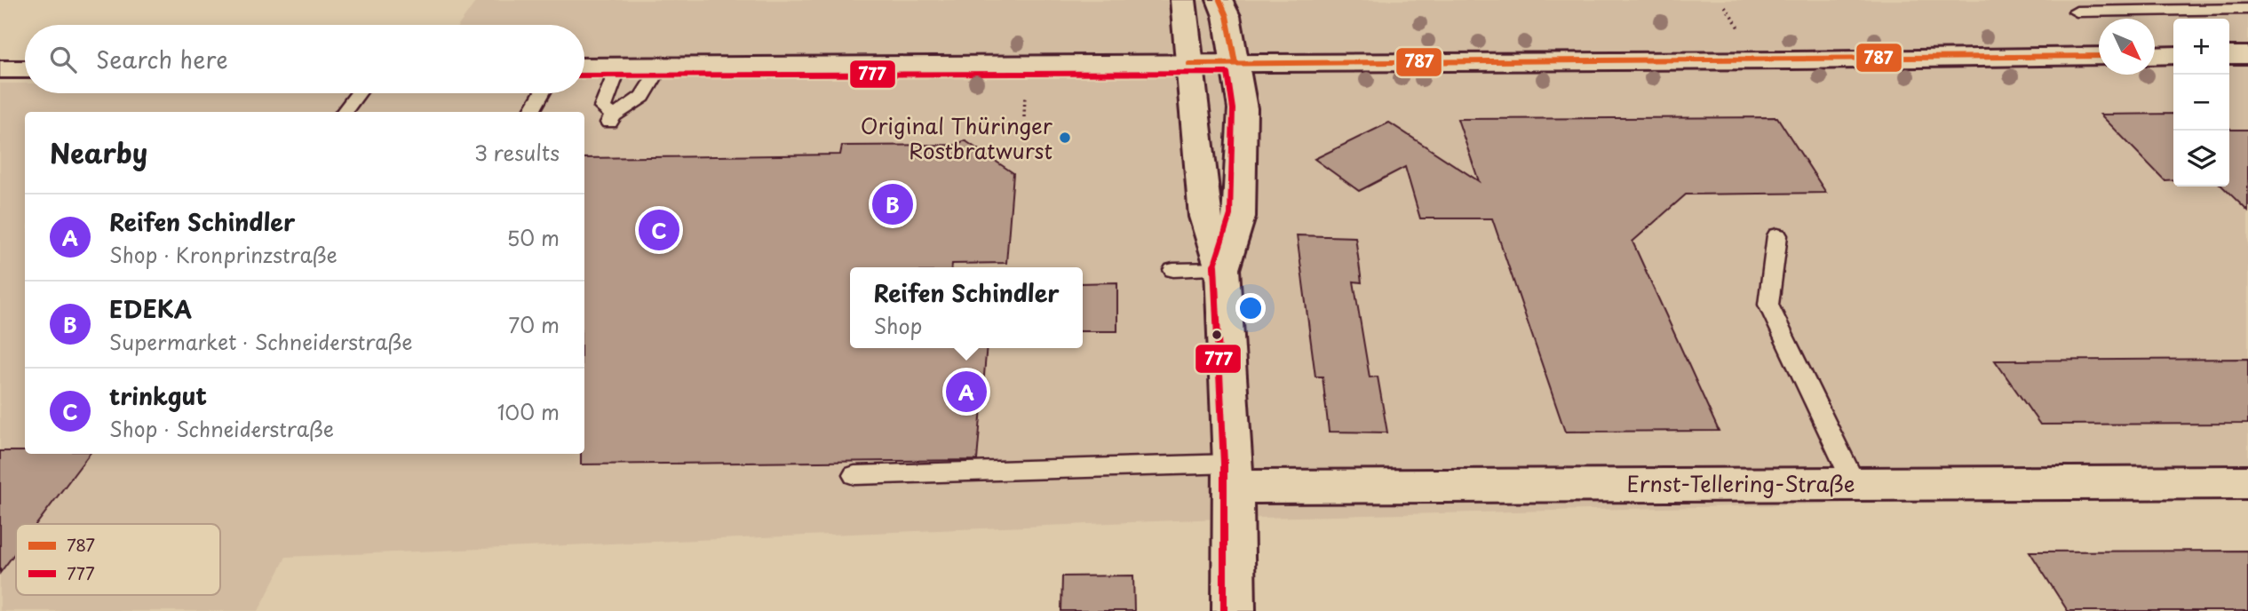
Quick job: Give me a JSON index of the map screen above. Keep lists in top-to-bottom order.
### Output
{
  "streets": {
    "street": ["Ernst-Tellering-Straße"]
  },
  "places": ["Original Thüringer Rostbratwurst"],
  "lines": ["transit line 787", "transit line 777"],
  "legend": ["787", "777"],
  "north": "bottom right",
  "page": {
    "map_buttons": ["+", "−"],
    "search": "Search here",
    "heading": ["Nearby", "3 results"],
    "pins": ["B", "C", "A"],
    "list": [
      {
        "mark": "A",
        "name": "Reifen Schindler",
        "note": "Shop · Kronprinzstraße",
        "value": "50 m"
      },
      {
        "mark": "B",
        "name": "EDEKA",
        "note": "Supermarket · Schneiderstraße",
        "value": "70 m"
      },
      {
        "mark": "C",
        "name": "trinkgut",
        "note": "Shop · Schneiderstraße",
        "value": "100 m"
      }
    ],
    "popup": ["Reifen Schindler", "Shop"]
  }
}
